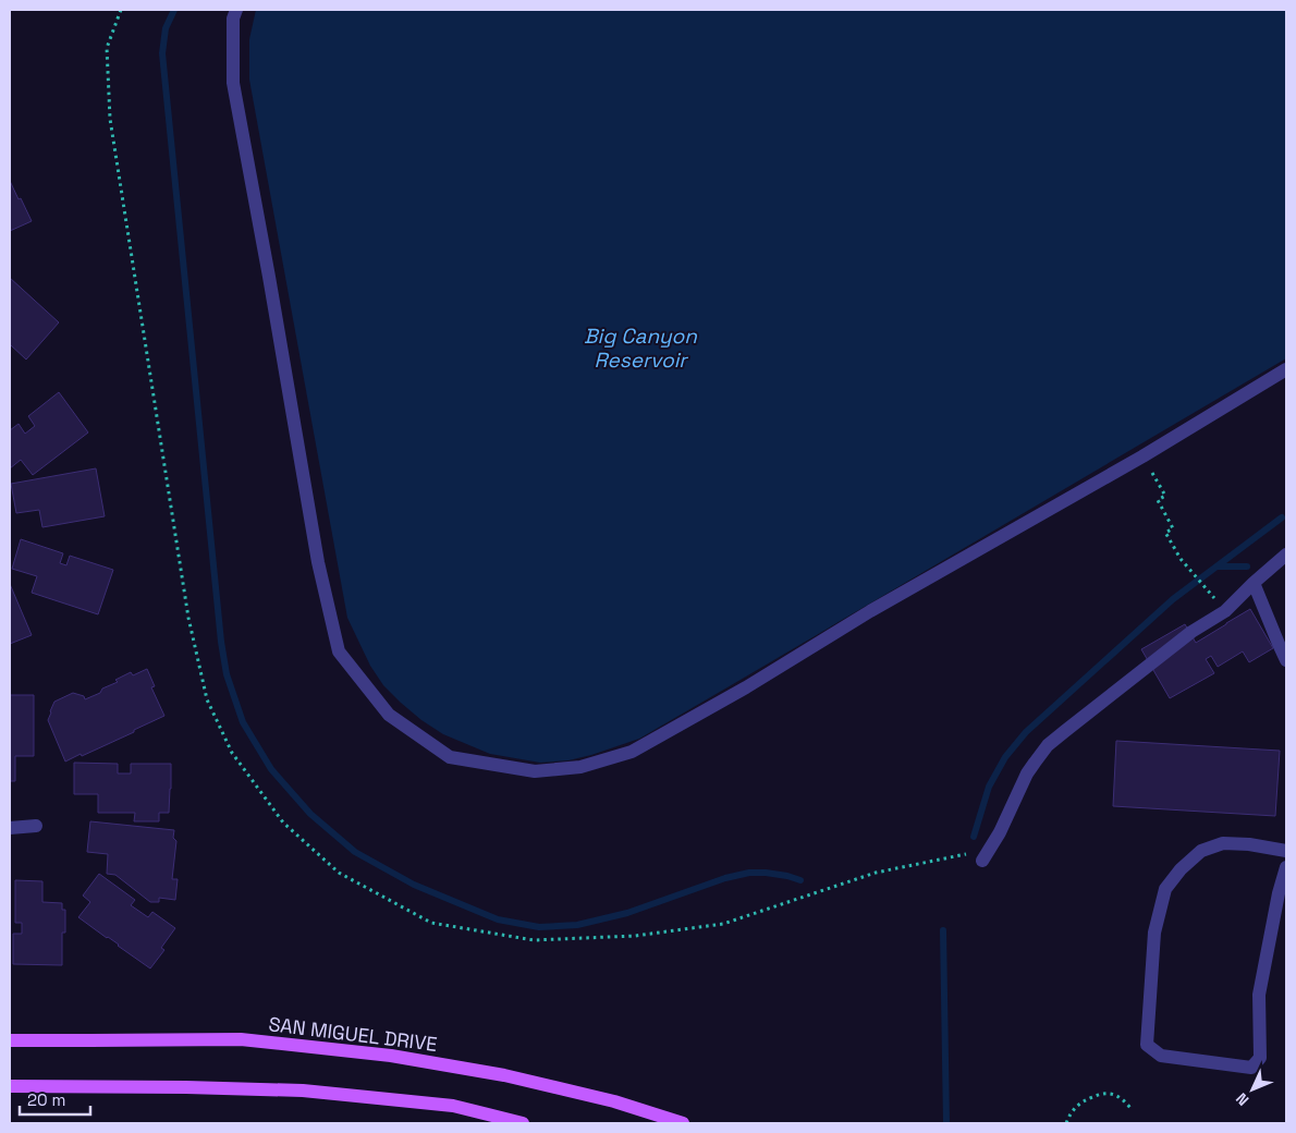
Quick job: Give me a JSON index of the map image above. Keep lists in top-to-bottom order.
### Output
{
  "streets": {
    "main road": ["SAN MIGUEL DRIVE"]
  },
  "water": ["Big Canyon Reservoir"],
  "scale_bar": "20 m",
  "north": "bottom left"
}
